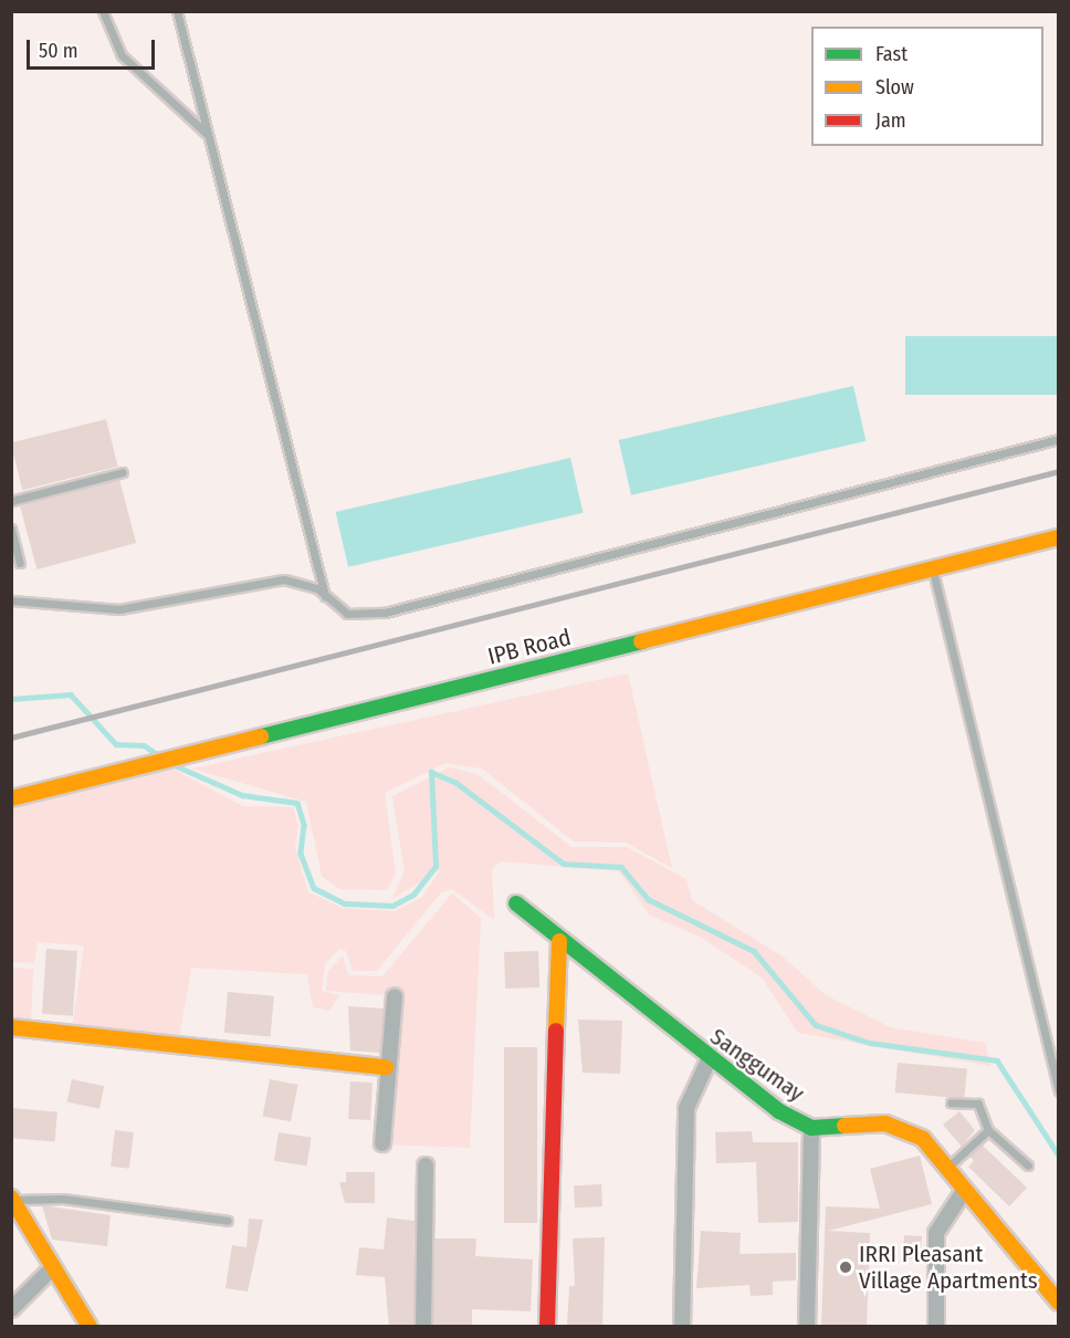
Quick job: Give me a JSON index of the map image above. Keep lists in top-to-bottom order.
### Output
{
  "streets": {
    "street": ["IPB Road", "Sanggumay"]
  },
  "places": ["IRRI Pleasant Village Apartments"],
  "legend": ["Fast", "Slow", "Jam"],
  "scale_bar": "50 m"
}
